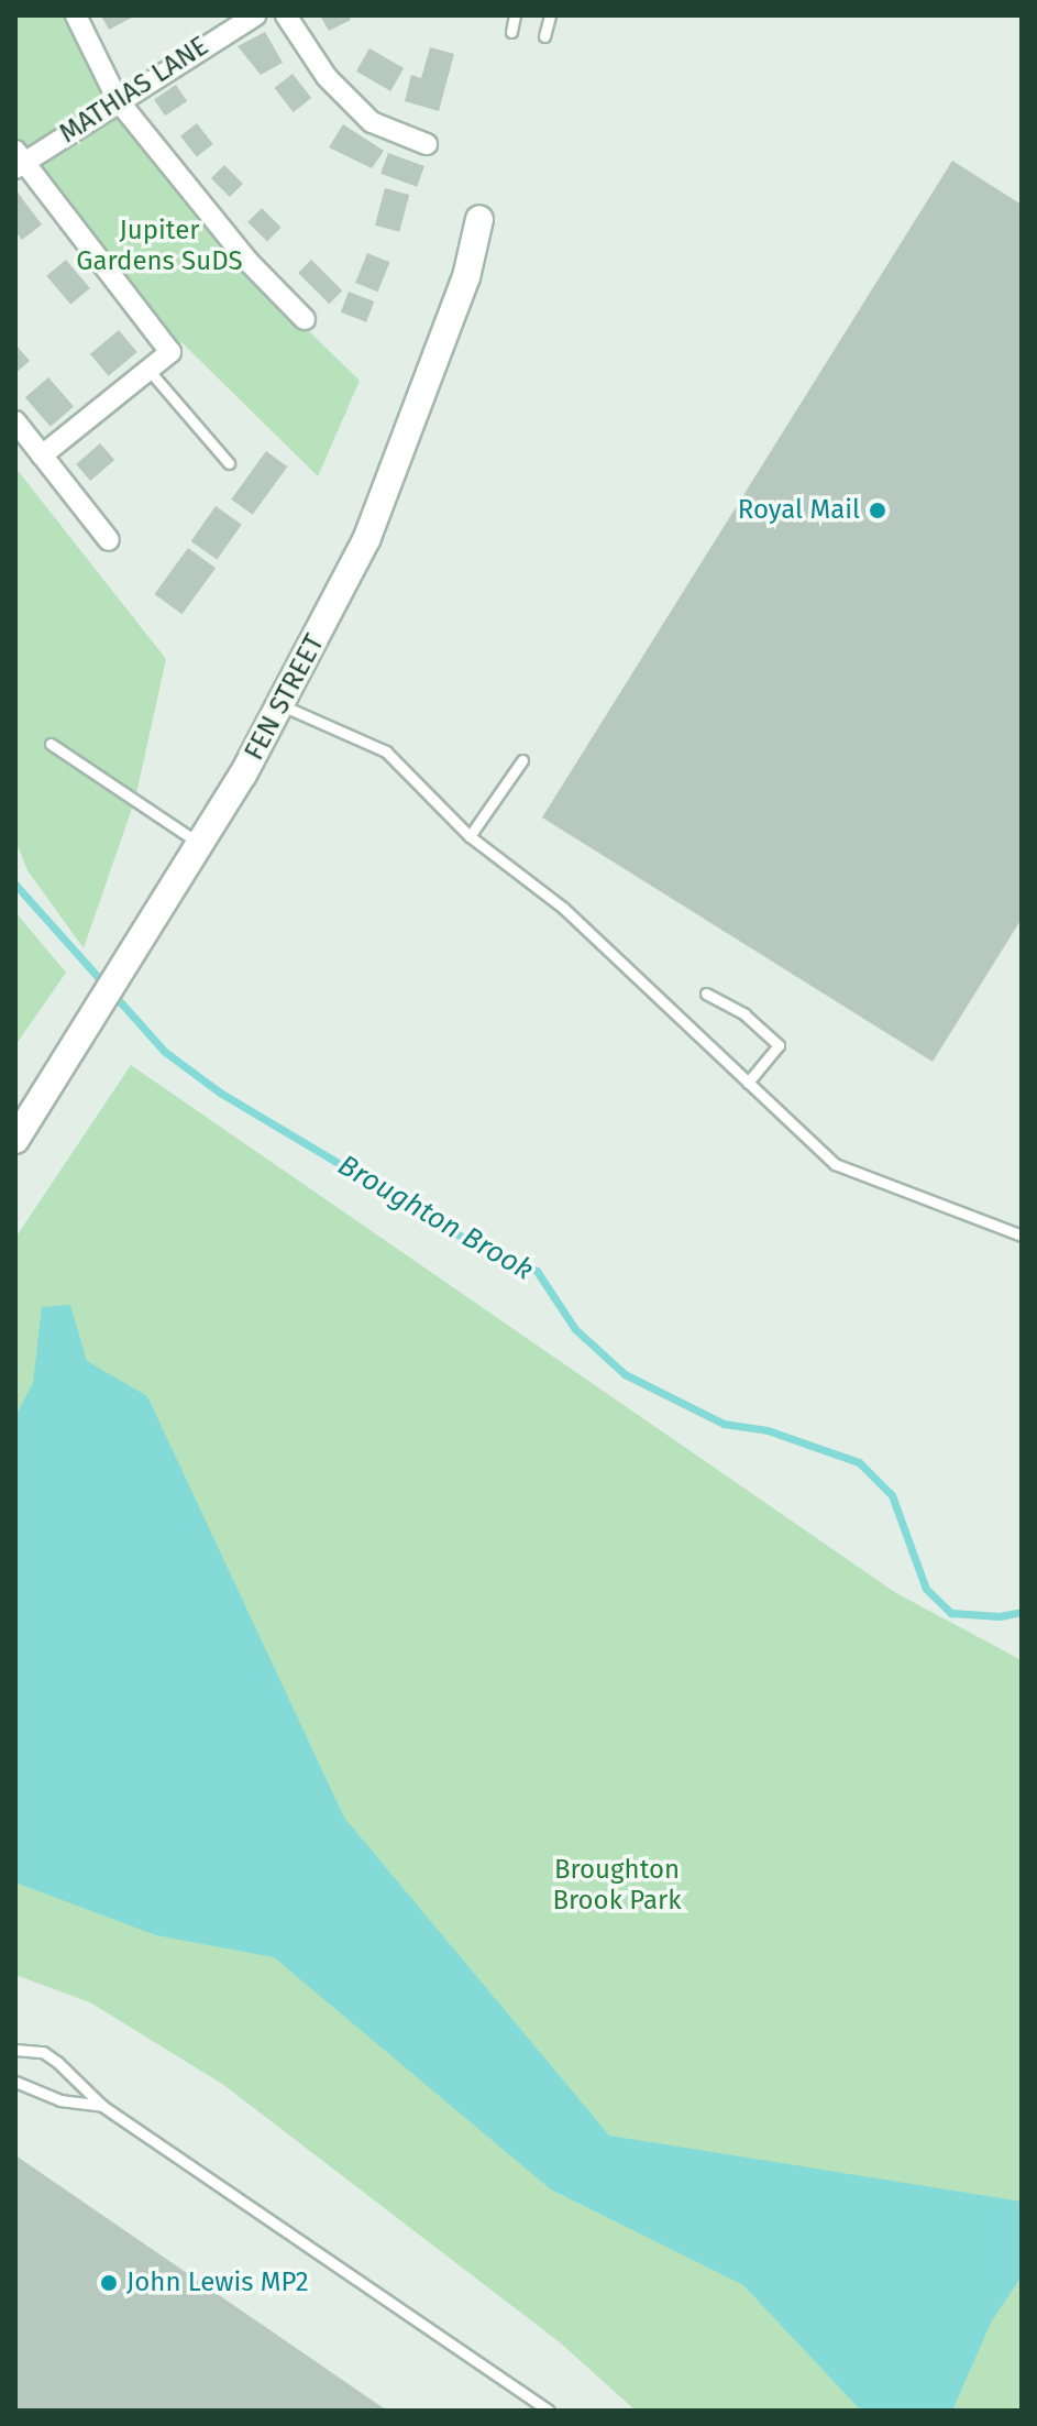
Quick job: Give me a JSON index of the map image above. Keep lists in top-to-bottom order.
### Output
{
  "streets": {
    "street": ["MATHIAS LANE", "FEN STREET"]
  },
  "water": ["Broughton Brook"],
  "parks": ["Jupiter Gardens SuDS", "Broughton Brook Park"],
  "places": ["Royal Mail", "John Lewis MP2"]
}
